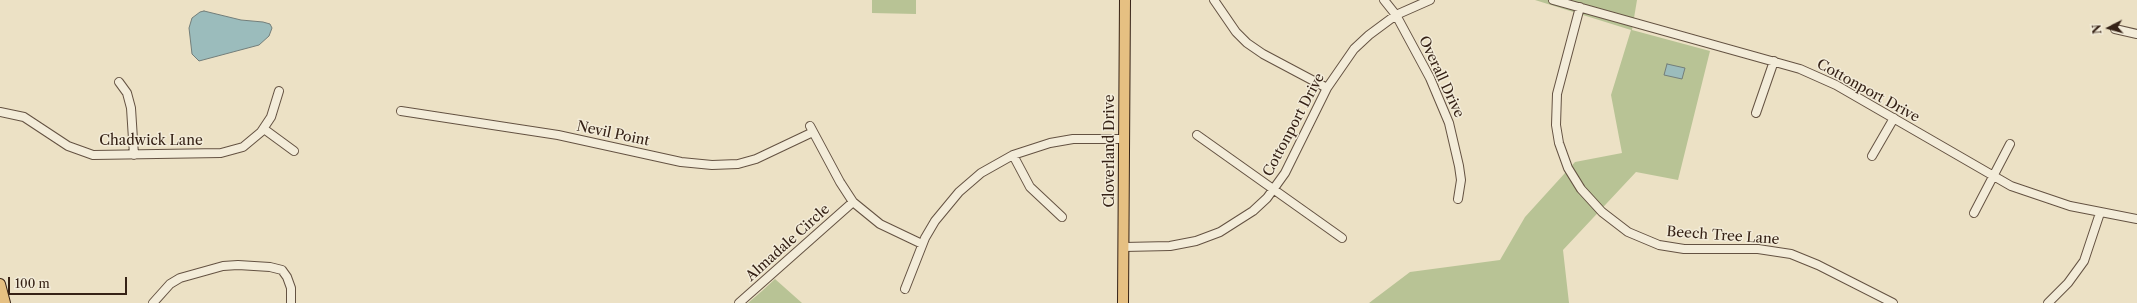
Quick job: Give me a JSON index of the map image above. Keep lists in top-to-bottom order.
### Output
{
  "streets": {
    "main road": ["Cloverland Drive"],
    "street": [
      "Overall Drive",
      "Cottonport Drive",
      "Nevil Point",
      "Chadwick Lane",
      "Beech Tree Lane",
      "Almadale Circle"
    ]
  },
  "crossings": [
    ["Overall Drive", "Cottonport Drive"],
    ["Cottonport Drive", "Cloverland Drive"],
    ["Cottonport Drive", "Beech Tree Lane"],
    ["Nevil Point", "Almadale Circle"]
  ],
  "scale_bar": "100 m",
  "north": "left"
}
